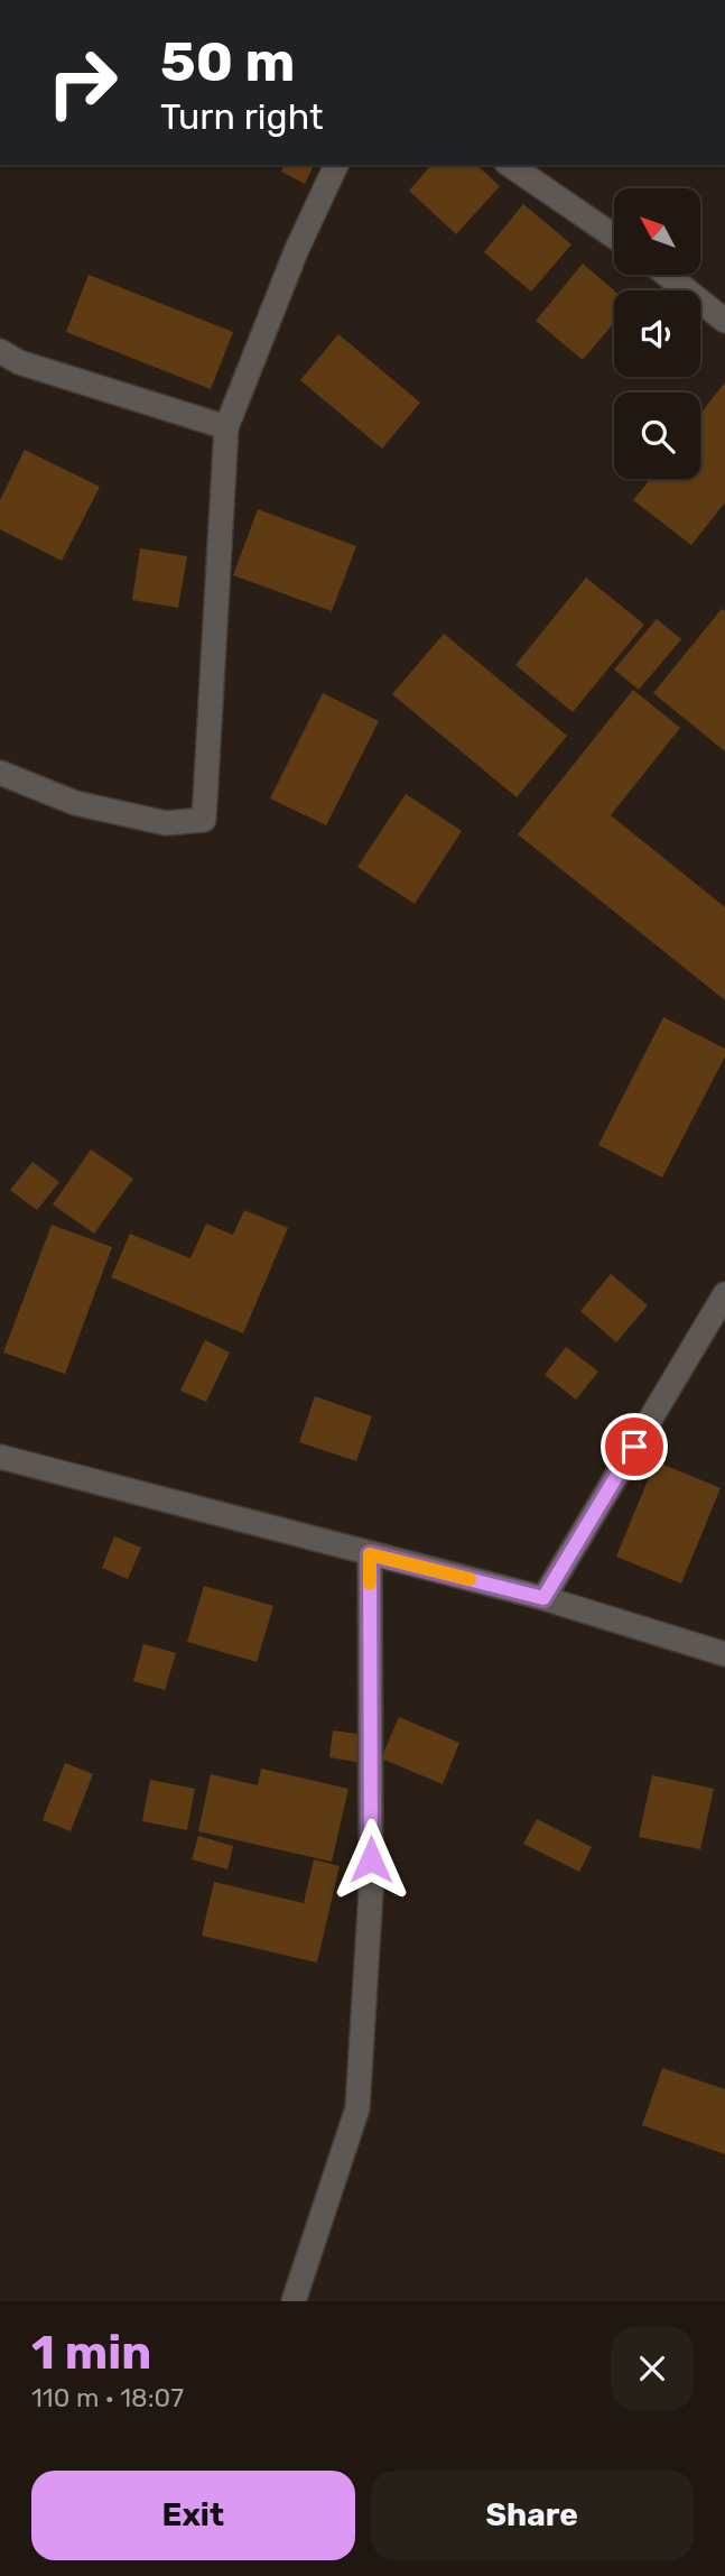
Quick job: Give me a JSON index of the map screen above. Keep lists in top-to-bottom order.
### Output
{
  "north": "top left",
  "page": {
    "turn": ["50 m", "Turn right"],
    "heading": ["1 min", "110 m · 18:07"],
    "buttons": ["Exit", "Share"]
  }
}
